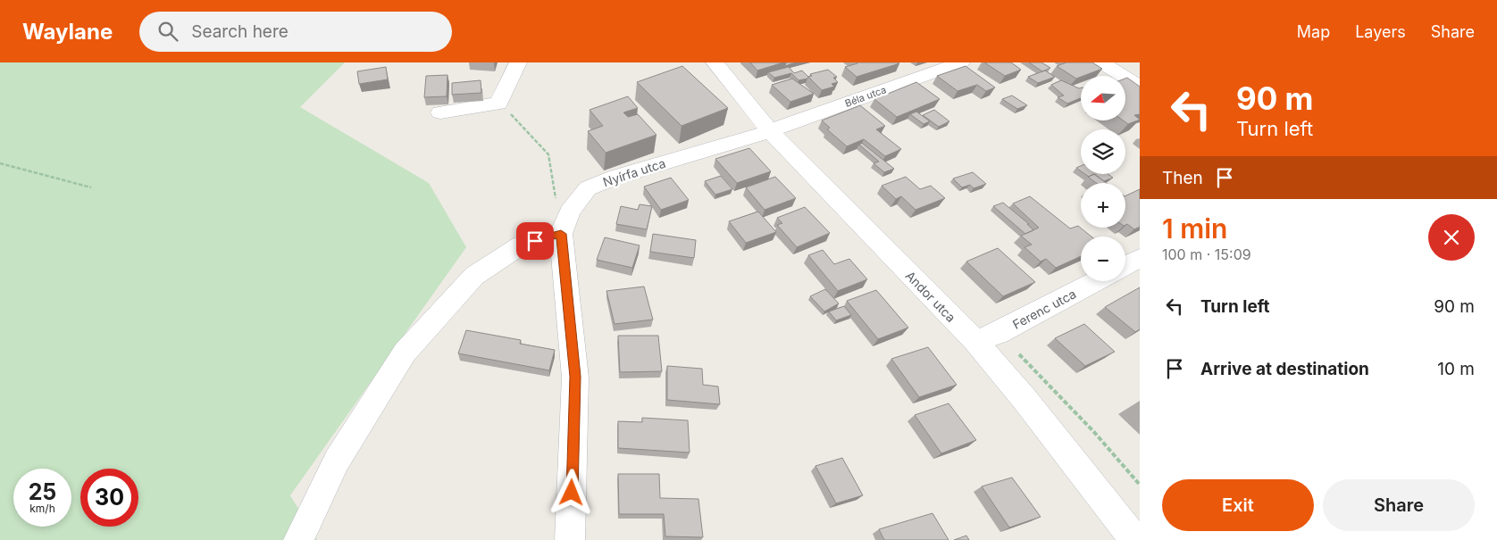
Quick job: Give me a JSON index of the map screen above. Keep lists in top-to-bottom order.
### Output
{
  "streets": {
    "street": [
      "Béla utca",
      "Nyírfa utca",
      "Andor utca",
      "Ferenc utca"
    ]
  },
  "crossings": [
    ["Béla utca", "Nyírfa utca"],
    ["Béla utca", "Andor utca"],
    ["Nyírfa utca", "Andor utca"],
    ["Andor utca", "Ferenc utca"]
  ],
  "north": "left",
  "page": {
    "header": "Waylane",
    "search": "Search here",
    "nav": ["Map", "Layers", "Share"],
    "turn": ["90 m", "Turn left"],
    "map_buttons": ["+", "−"],
    "then": "Then",
    "heading": ["1 min", "100 m · 15:09"],
    "list": [
      {
        "name": "Turn left",
        "value": "90 m"
      },
      {
        "name": "Arrive at destination",
        "value": "10 m"
      }
    ],
    "speed": "25 km/h",
    "limit": "30",
    "buttons": ["Exit", "Share"]
  }
}
